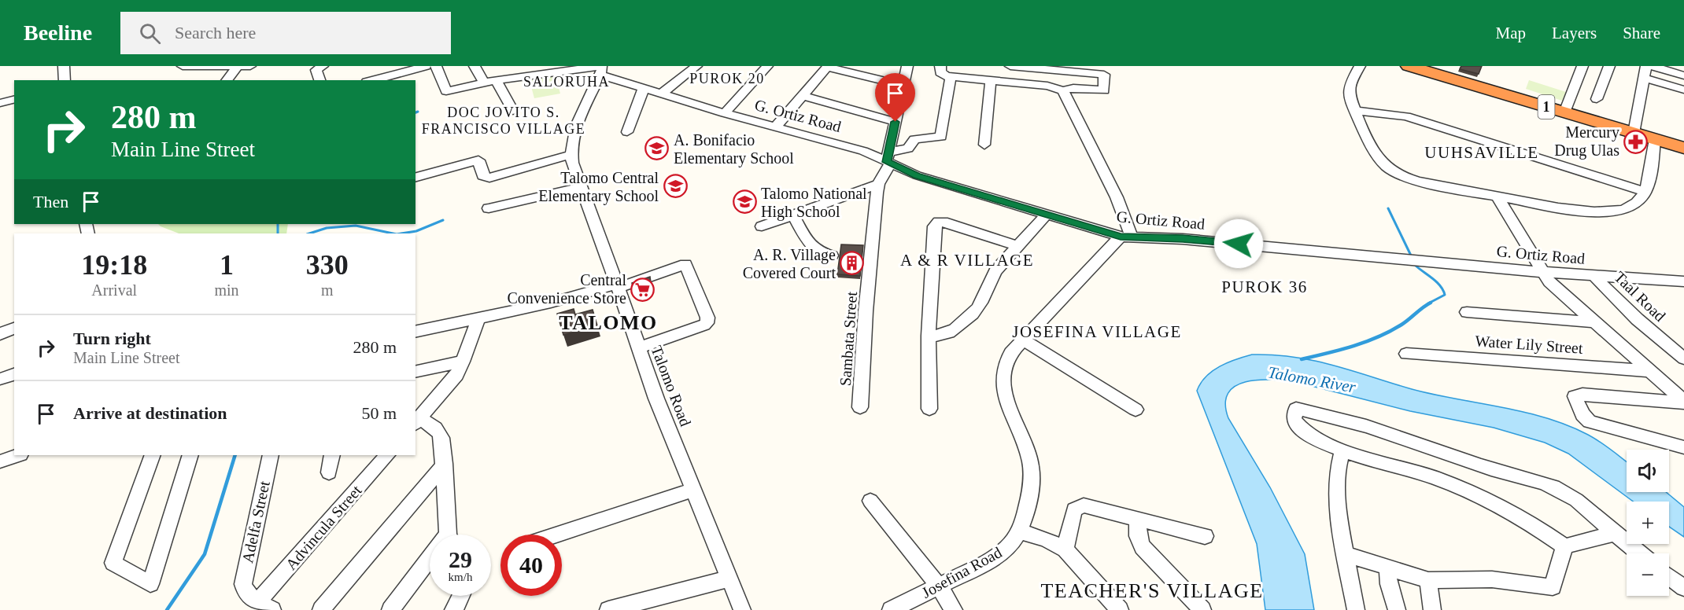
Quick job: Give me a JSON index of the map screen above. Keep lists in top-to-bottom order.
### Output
{
  "streets": {
    "highway": ["1"],
    "street": [
      "G. Ortiz Road",
      "Taal Road",
      "Sambata Street",
      "Water Lily Street",
      "Talomo Road",
      "Adelfa Street",
      "Advincula Street",
      "Josefina Road"
    ]
  },
  "crossings": [
    ["G. Ortiz Road", "Taal Road"],
    ["G. Ortiz Road", "Sambata Street"],
    ["G. Ortiz Road", "Talomo Road"],
    ["G. Ortiz Road", "Josefina Road"],
    ["Adelfa Street", "Advincula Street"]
  ],
  "districts": [
    "PUROK 20",
    "SALORUHA",
    "DOC JOVITO S. FRANCISCO VILLAGE",
    "UUHSAVILLE",
    "A & R VILLAGE",
    "PUROK 36",
    "TALOMO",
    "JOSEFINA VILLAGE",
    "TEACHER'S VILLAGE"
  ],
  "water": ["Talomo River"],
  "places": {
    "pharmacy": ["Mercury Drug Ulas"],
    "school or university": ["A. Bonifacio Elementary School", "Talomo Central Elementary School", "Talomo National High School"],
    "building": ["A. R. Village Covered Court"],
    "supermarket": ["Central Convenience Store"]
  },
  "page": {
    "header": "Beeline",
    "search": "Search here",
    "nav": ["Map", "Layers", "Share"],
    "turn": ["280 m", "Main Line Street"],
    "then": "Then",
    "eta": [
      "19:18",
      "Arrival",
      "1",
      "min",
      "330",
      "m"
    ],
    "list": [
      {
        "name": "Turn right",
        "note": "Main Line Street",
        "value": "280 m"
      },
      {
        "name": "Arrive at destination",
        "value": "50 m"
      }
    ],
    "map_buttons": ["+", "−"],
    "speed": "29 km/h",
    "limit": "40"
  }
}
